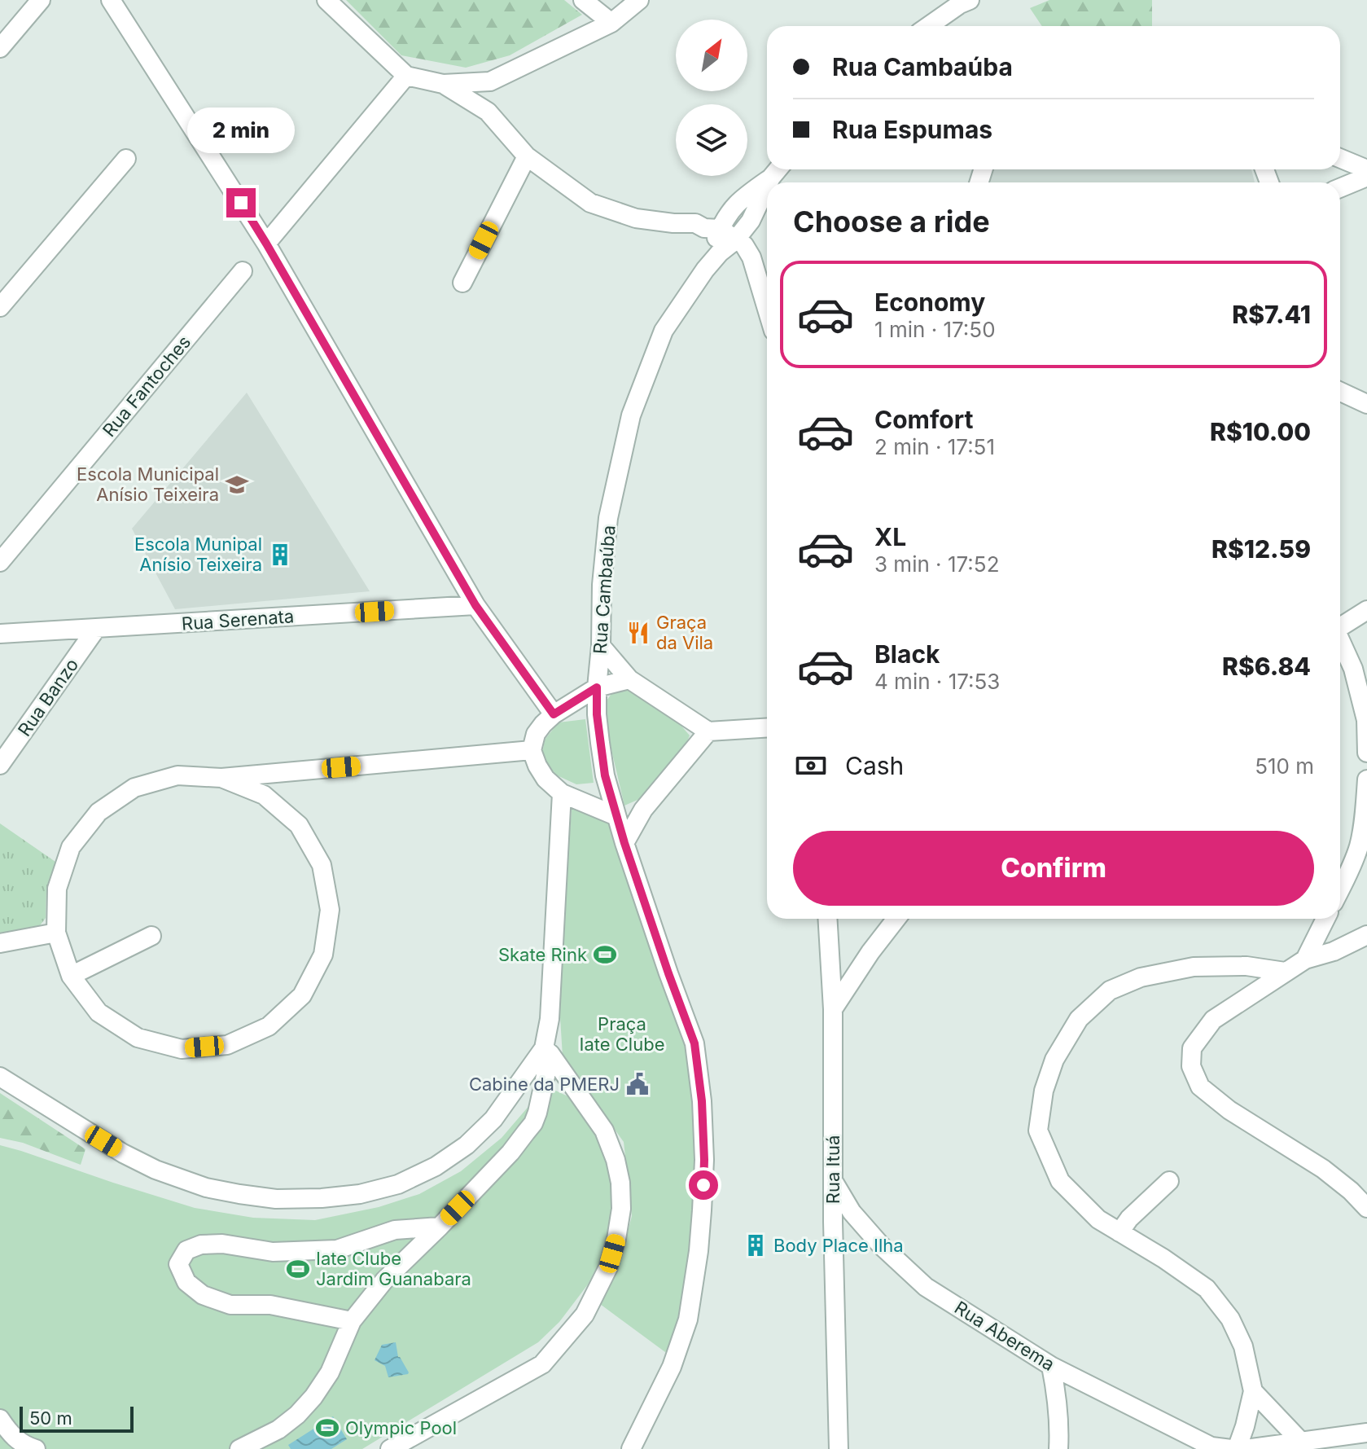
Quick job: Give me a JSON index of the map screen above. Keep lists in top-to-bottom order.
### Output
{
  "streets": {
    "street": [
      "Rua Fantoches",
      "Rua Cambaúba",
      "Rua Serenata",
      "Rua Banzo",
      "Rua Ituá",
      "Rua Aberema"
    ]
  },
  "crossings": [
    ["Rua Serenata", "Rua Banzo"],
    ["Rua Ituá", "Rua Aberema"]
  ],
  "parks": ["Praça Iate Clube"],
  "places": {
    "school or university": ["Escola Municipal Anísio Teixeira"],
    "building": ["Escola Munipal Anísio Teixeira", "Body Place Ilha"],
    "restaurant": ["Graça da Vila"],
    "sports": ["Skate Rink", "Iate Clube Jardim Guanabara", "Olympic Pool"],
    "public building": ["Cabine da PMERJ"]
  },
  "scale_bar": "50 m",
  "north": "top right",
  "page": {
    "banner": ["Rua Cambaúba", "Rua Espumas"],
    "bubble": "2 min",
    "heading": "Choose a ride",
    "list": [
      {
        "name": "Economy",
        "note": "1 min · 17:50",
        "value": "R$7.41"
      },
      {
        "name": "Comfort",
        "note": "2 min · 17:51",
        "value": "R$10.00"
      },
      {
        "name": "XL",
        "note": "3 min · 17:52",
        "value": "R$12.59"
      },
      {
        "name": "Black",
        "note": "4 min · 17:53",
        "value": "R$6.84"
      }
    ],
    "pay": ["Cash", "510 m"],
    "buttons": "Confirm",
    "scale": "50 m"
  }
}
